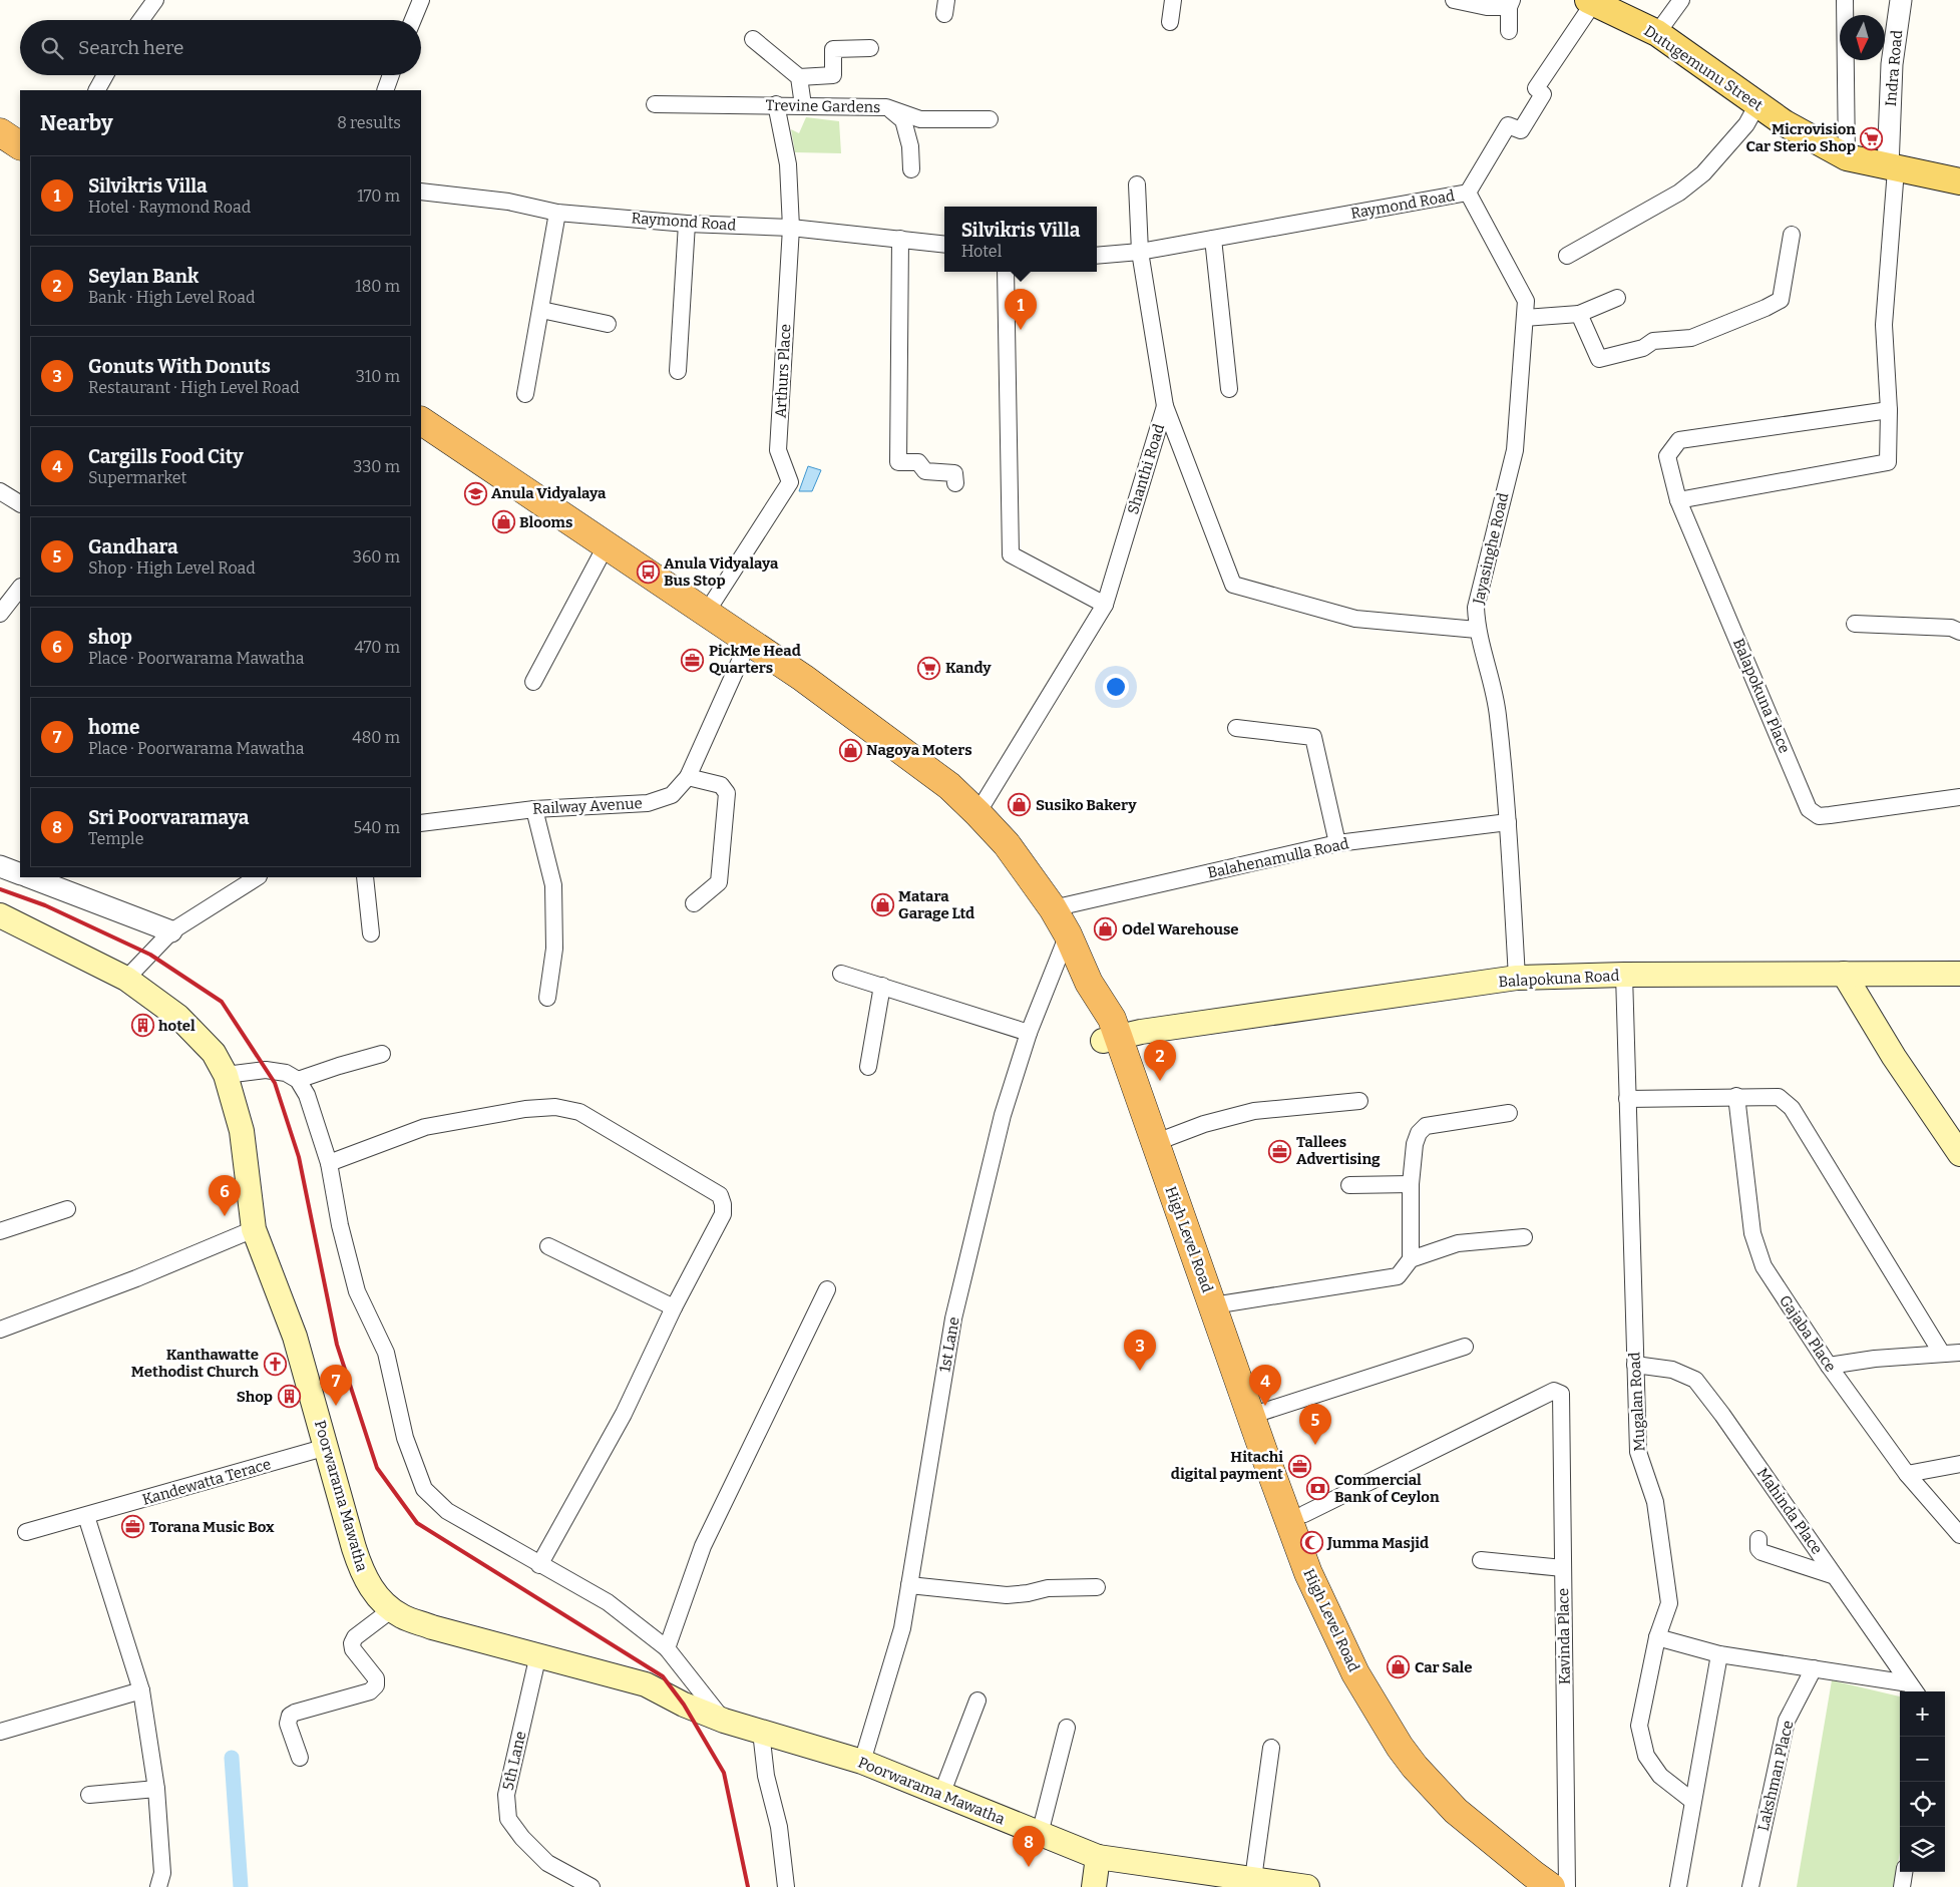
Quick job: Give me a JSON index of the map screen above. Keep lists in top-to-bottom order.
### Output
{
  "streets": {
    "highway": ["High Level Road"],
    "main road": ["Dutugemunu Street", "Balapokuna Road", "Poorwarama Mawatha"],
    "street": [
      "Indra Road",
      "Trevine Gardens",
      "Raymond Road",
      "Arthurs Place",
      "Shanthi Road",
      "Jayasinghe Road",
      "Balapokuna Place",
      "Railway Avenue",
      "Balahenamulla Road",
      "Gajaba Place",
      "1st Lane",
      "Mugalan Road",
      "Kandewatta Terace",
      "Mahinda Place",
      "Kavinda Place",
      "5th Lane",
      "Lakshman Place"
    ]
  },
  "crossings": [
    ["Dutugemunu Street", "Indra Road"],
    ["Dutugemunu Street", "Raymond Road"],
    ["Trevine Gardens", "Arthurs Place"],
    ["Raymond Road", "Arthurs Place"],
    ["Raymond Road", "Jayasinghe Road"],
    ["Arthurs Place", "High Level Road"],
    ["Shanthi Road", "Jayasinghe Road"],
    ["Shanthi Road", "High Level Road"],
    ["Jayasinghe Road", "Balahenamulla Road"],
    ["Jayasinghe Road", "Balapokuna Road"],
    ["Railway Avenue", "High Level Road"],
    ["Balahenamulla Road", "High Level Road"],
    ["Balapokuna Road", "High Level Road"],
    ["Balapokuna Road", "Mugalan Road"],
    ["High Level Road", "1st Lane"],
    ["1st Lane", "Poorwarama Mawatha"],
    ["Mugalan Road", "Mahinda Place"],
    ["Kandewatta Terace", "Poorwarama Mawatha"],
    ["Poorwarama Mawatha", "5th Lane"]
  ],
  "places": {
    "supermarket": ["Microvision Car Sterio Shop", "Kandy"],
    "school or university": ["Anula Vidyalaya"],
    "shop": [
      "Blooms",
      "Nagoya Moters",
      "Susiko Bakery",
      "Matara Garage Ltd",
      "Odel Warehouse",
      "Car Sale"
    ],
    "bus stop": ["Anula Vidyalaya Bus Stop"],
    "office": [
      "PickMe Head Quarters",
      "Tallees Advertising",
      "Hitachi digital payment",
      "Torana Music Box"
    ],
    "building": ["hotel", "Shop"],
    "church": ["Kanthawatte Methodist Church"],
    "bank": ["Commercial Bank of Ceylon"],
    "mosque": ["Jumma Masjid"]
  },
  "north": "bottom",
  "page": {
    "search": "Search here",
    "heading": ["Nearby", "8 results"],
    "list": [
      {
        "mark": "1",
        "name": "Silvikris Villa",
        "note": "Hotel · Raymond Road",
        "value": "170 m"
      },
      {
        "mark": "2",
        "name": "Seylan Bank",
        "note": "Bank · High Level Road",
        "value": "180 m"
      },
      {
        "mark": "3",
        "name": "Gonuts With Donuts",
        "note": "Restaurant · High Level Road",
        "value": "310 m"
      },
      {
        "mark": "4",
        "name": "Cargills Food City",
        "note": "Supermarket",
        "value": "330 m"
      },
      {
        "mark": "5",
        "name": "Gandhara",
        "note": "Shop · High Level Road",
        "value": "360 m"
      },
      {
        "mark": "6",
        "name": "shop",
        "note": "Place · Poorwarama Mawatha",
        "value": "470 m"
      },
      {
        "mark": "7",
        "name": "home",
        "note": "Place · Poorwarama Mawatha",
        "value": "480 m"
      },
      {
        "mark": "8",
        "name": "Sri Poorvaramaya",
        "note": "Temple",
        "value": "540 m"
      }
    ],
    "popup": ["Silvikris Villa", "Hotel"],
    "pins": [
      "1",
      "2",
      "6",
      "3",
      "4",
      "7",
      "5",
      "8"
    ],
    "map_buttons": ["+", "−"]
  }
}
